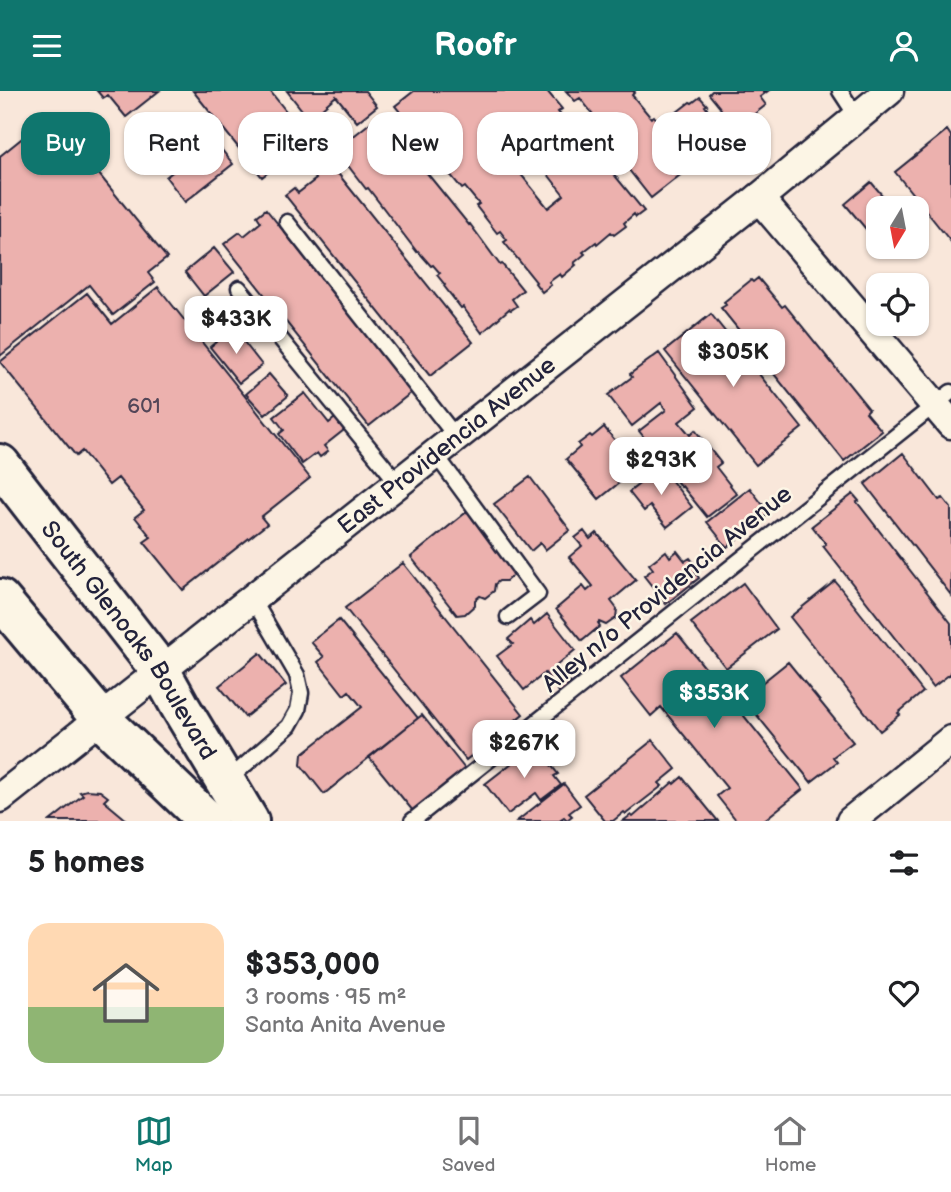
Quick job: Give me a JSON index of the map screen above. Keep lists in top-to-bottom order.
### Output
{
  "streets": {
    "main road": ["South Glenoaks Boulevard"],
    "street": ["East Providencia Avenue"],
    "lane": ["Alley n/o Providencia Avenue"]
  },
  "crossings": [
    ["East Providencia Avenue", "South Glenoaks Boulevard"]
  ],
  "house_numbers": ["601"],
  "north": "bottom",
  "page": {
    "header": "Roofr",
    "chip": [
      "Buy",
      "Rent",
      "Filters",
      "New",
      "Apartment",
      "House"
    ],
    "price": [
      "$433K",
      "$305K",
      "$293K",
      "$353K",
      "$267K"
    ],
    "heading": "5 homes",
    "list": [
      {
        "name": "$353,000",
        "note": "3 rooms · 95 m² · Santa Anita Avenue"
      }
    ],
    "tabs": ["Map", "Saved", "Home"]
  }
}
